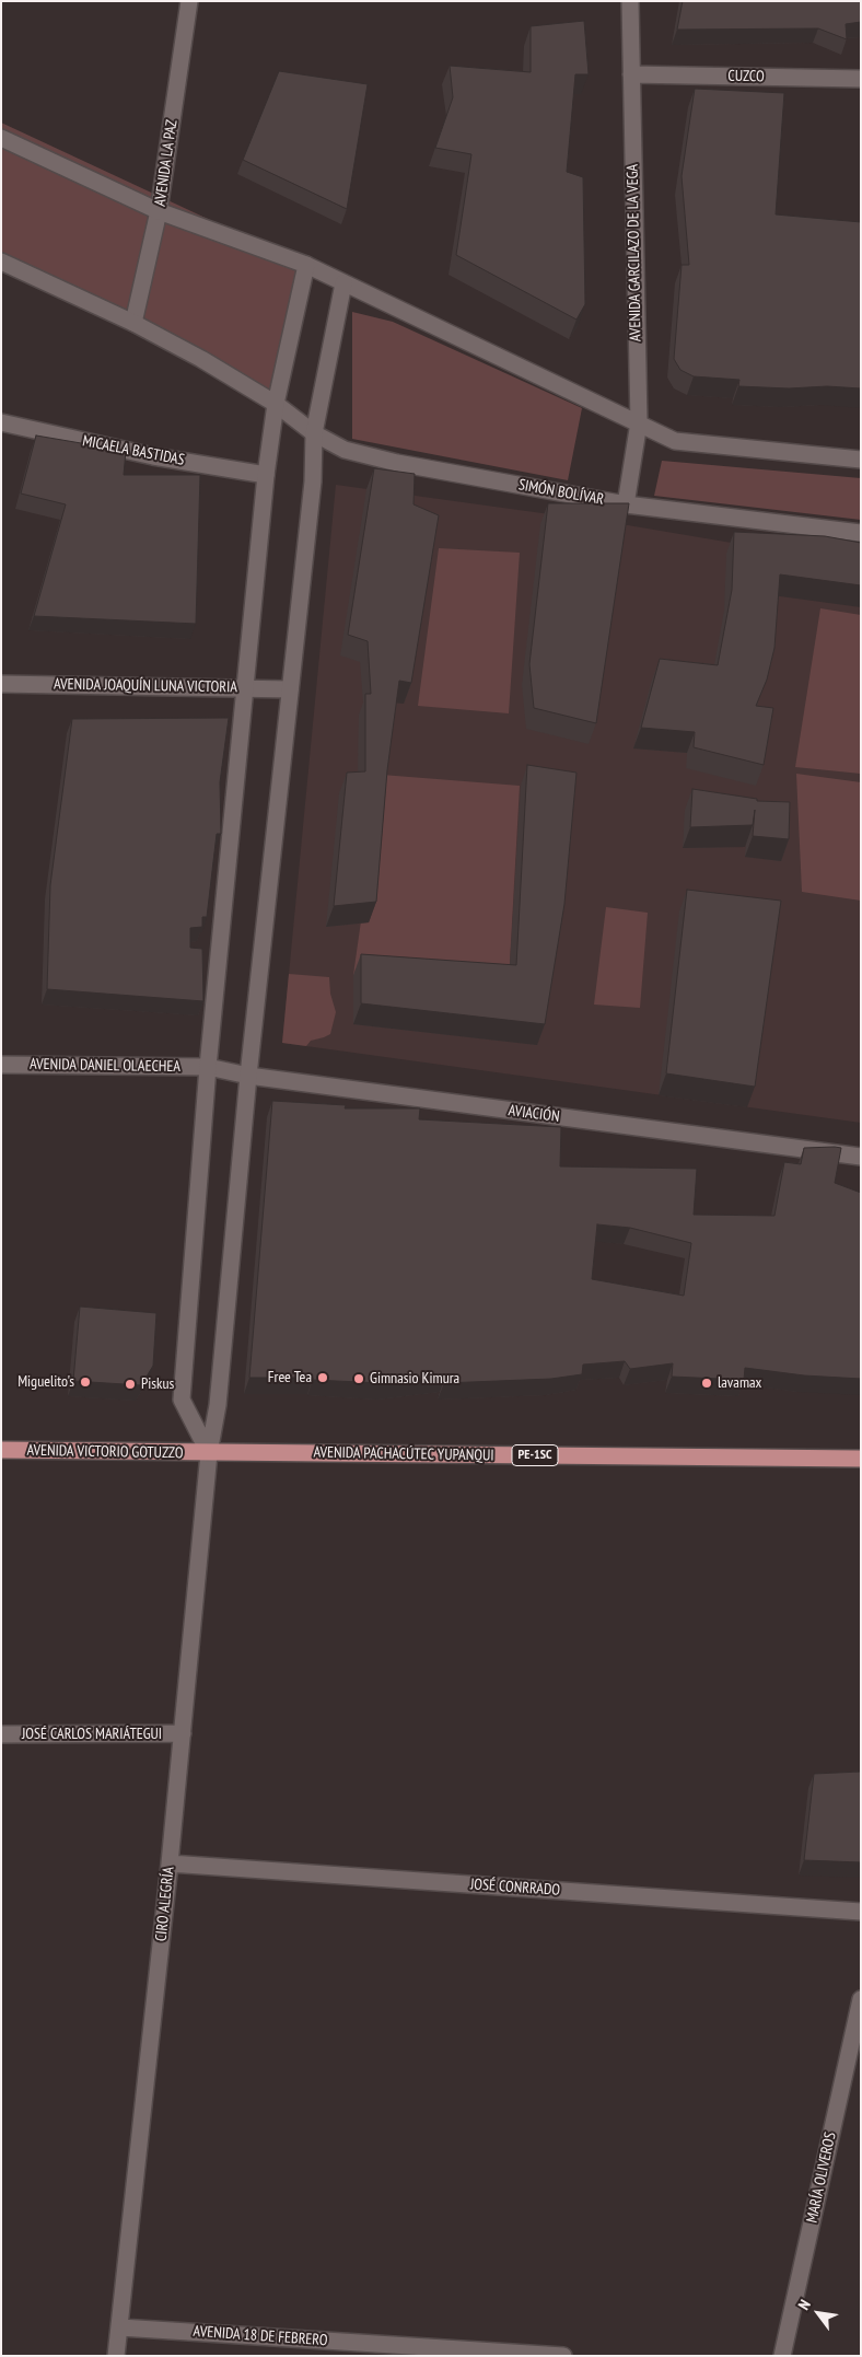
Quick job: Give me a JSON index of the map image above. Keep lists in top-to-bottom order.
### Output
{
  "streets": {
    "main road": ["AVENIDA VICTORIO GOTUZZO", "AVENIDA PACHACÚTEC YUPANQUI", "PE-1SC"],
    "street": [
      "CUZCO",
      "AVENIDA LA PAZ",
      "AVENIDA GARCILAZO DE LA VEGA",
      "MICAELA BASTIDAS",
      "SIMÓN BOLÍVAR",
      "AVENIDA JOAQUÍN LUNA VICTORIA",
      "AVENIDA DANIEL OLAECHEA",
      "AVIACIÓN",
      "JOSÉ CARLOS MARIÁTEGUI",
      "JOSÉ CONRRADO",
      "CIRO ALEGRÍA",
      "MARÍA OLIVEROS",
      "AVENIDA 18 DE FEBRERO"
    ]
  },
  "crossings": [
    ["CUZCO", "AVENIDA GARCILAZO DE LA VEGA"],
    ["AVENIDA LA PAZ", "SIMÓN BOLÍVAR"],
    ["AVENIDA GARCILAZO DE LA VEGA", "SIMÓN BOLÍVAR"],
    ["SIMÓN BOLÍVAR", "CIRO ALEGRÍA"],
    ["AVENIDA JOAQUÍN LUNA VICTORIA", "CIRO ALEGRÍA"],
    ["AVENIDA DANIEL OLAECHEA", "AVIACIÓN"],
    ["AVIACIÓN", "CIRO ALEGRÍA"],
    ["AVENIDA VICTORIO GOTUZZO", "AVENIDA PACHACÚTEC YUPANQUI"],
    ["AVENIDA VICTORIO GOTUZZO", "CIRO ALEGRÍA"],
    ["AVENIDA PACHACÚTEC YUPANQUI", "CIRO ALEGRÍA"],
    ["JOSÉ CARLOS MARIÁTEGUI", "CIRO ALEGRÍA"],
    ["JOSÉ CONRRADO", "CIRO ALEGRÍA"],
    ["CIRO ALEGRÍA", "AVENIDA 18 DE FEBRERO"]
  ],
  "places": [
    "Free Tea",
    "Gimnasio Kimura",
    "Miguelito's",
    "lavamax",
    "Piskus"
  ],
  "north": "top left"
}
